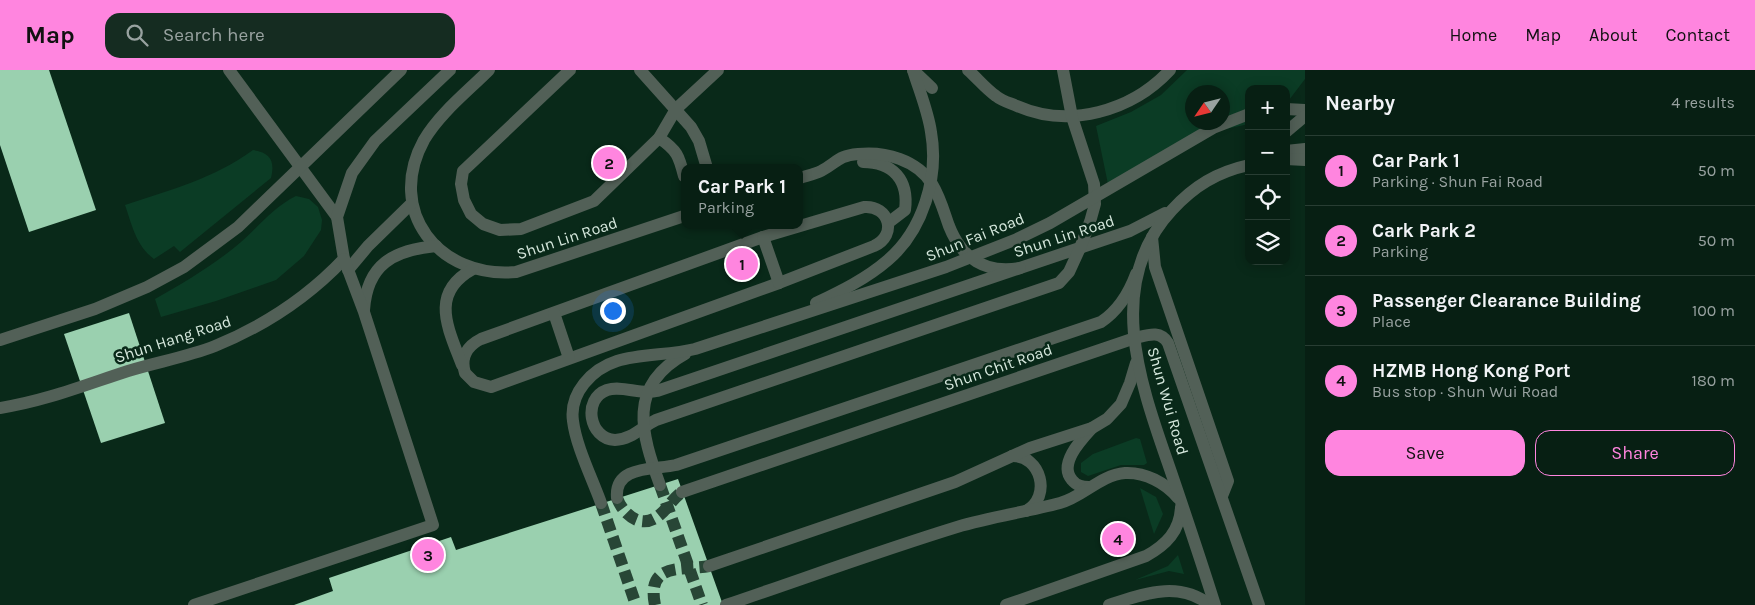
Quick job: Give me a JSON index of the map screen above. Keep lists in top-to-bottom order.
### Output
{
  "streets": {
    "street": [
      "Shun Lin Road",
      "Shun Fai Road",
      "Shun Hang Road",
      "Shun Chit Road",
      "Shun Wui Road"
    ]
  },
  "crossings": [
    ["Shun Lin Road", "Shun Hang Road"],
    ["Shun Lin Road", "Shun Wui Road"],
    ["Shun Chit Road", "Shun Wui Road"]
  ],
  "north": "bottom left",
  "page": {
    "header": "Map",
    "search": "Search here",
    "nav": [
      "Home",
      "Map",
      "About",
      "Contact"
    ],
    "heading": ["Nearby", "4 results"],
    "map_buttons": ["+", "−"],
    "list": [
      {
        "mark": "1",
        "name": "Car Park 1",
        "note": "Parking · Shun Fai Road",
        "value": "50 m"
      },
      {
        "mark": "2",
        "name": "Cark Park 2",
        "note": "Parking",
        "value": "50 m"
      },
      {
        "mark": "3",
        "name": "Passenger Clearance Building",
        "note": "Place",
        "value": "100 m"
      },
      {
        "mark": "4",
        "name": "HZMB Hong Kong Port",
        "note": "Bus stop · Shun Wui Road",
        "value": "180 m"
      }
    ],
    "pins": [
      "2",
      "1",
      "4",
      "3"
    ],
    "popup": ["Car Park 1", "Parking"],
    "buttons": ["Save", "Share"]
  }
}
